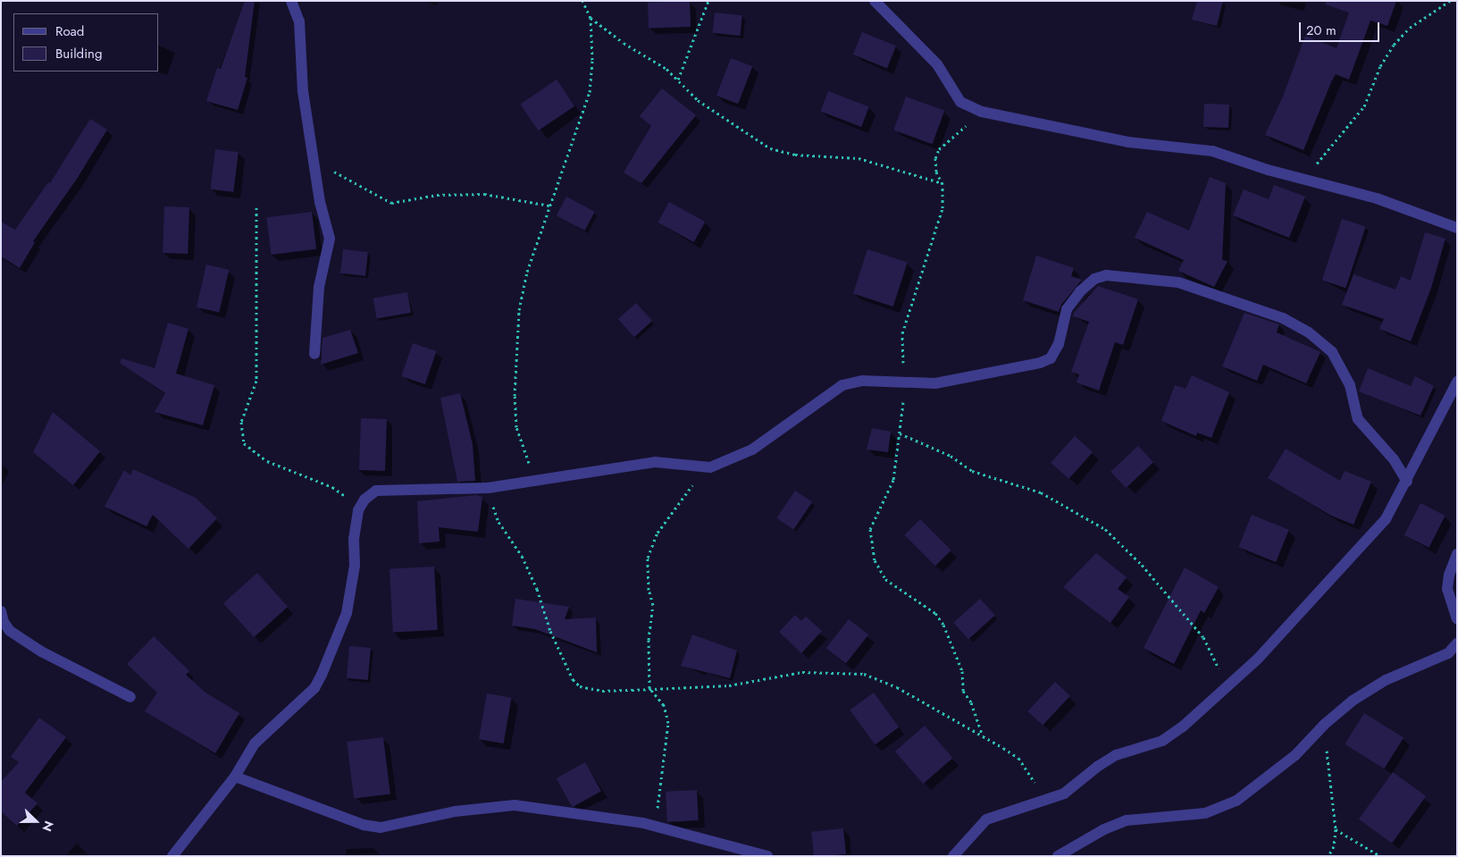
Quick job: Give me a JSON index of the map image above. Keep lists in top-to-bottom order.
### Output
{
  "legend": ["Road", "Building"],
  "scale_bar": "20 m",
  "north": "right"
}
